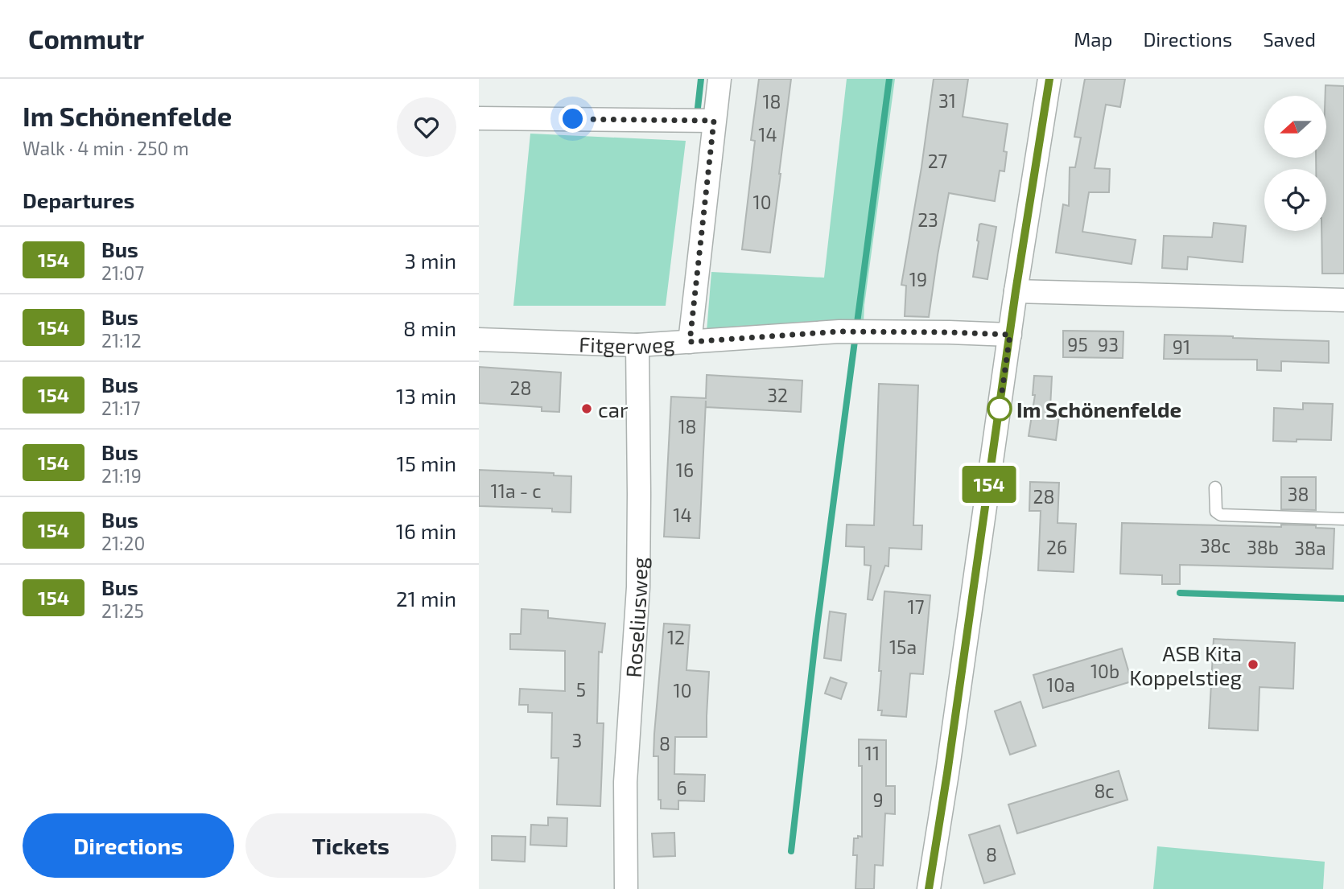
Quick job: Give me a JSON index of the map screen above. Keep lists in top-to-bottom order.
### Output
{
  "streets": {
    "street": ["Fitgerweg", "Roseliusweg"]
  },
  "crossings": [
    ["Fitgerweg", "Roseliusweg"]
  ],
  "places": ["car", "Im Schönenfelde", "ASB Kita Koppelstieg"],
  "lines": ["bus line 154"],
  "house_numbers": [
    "31",
    "18",
    "14",
    "27",
    "10",
    "23",
    "19",
    "95",
    "93",
    "91",
    "28",
    "32",
    "18",
    "16",
    "11a - c",
    "38",
    "28",
    "14",
    "38c",
    "26",
    "38b",
    "38a",
    "17",
    "12",
    "15a",
    "10b",
    "10a",
    "5",
    "10",
    "3",
    "8",
    "11",
    "6",
    "8c",
    "9",
    "8"
  ],
  "north": "left",
  "page": {
    "header": "Commutr",
    "nav": ["Map", "Directions", "Saved"],
    "heading": [
      ["Im Schönenfelde", "Walk · 4 min · 250 m"],
      "Departures"
    ],
    "on_map": "154",
    "list": [
      {
        "mark": "154",
        "name": "Bus",
        "note": "21:07",
        "value": "3 min"
      },
      {
        "mark": "154",
        "name": "Bus",
        "note": "21:12",
        "value": "8 min"
      },
      {
        "mark": "154",
        "name": "Bus",
        "note": "21:17",
        "value": "13 min"
      },
      {
        "mark": "154",
        "name": "Bus",
        "note": "21:19",
        "value": "15 min"
      },
      {
        "mark": "154",
        "name": "Bus",
        "note": "21:20",
        "value": "16 min"
      },
      {
        "mark": "154",
        "name": "Bus",
        "note": "21:25",
        "value": "21 min"
      }
    ],
    "buttons": ["Directions", "Tickets"]
  }
}
